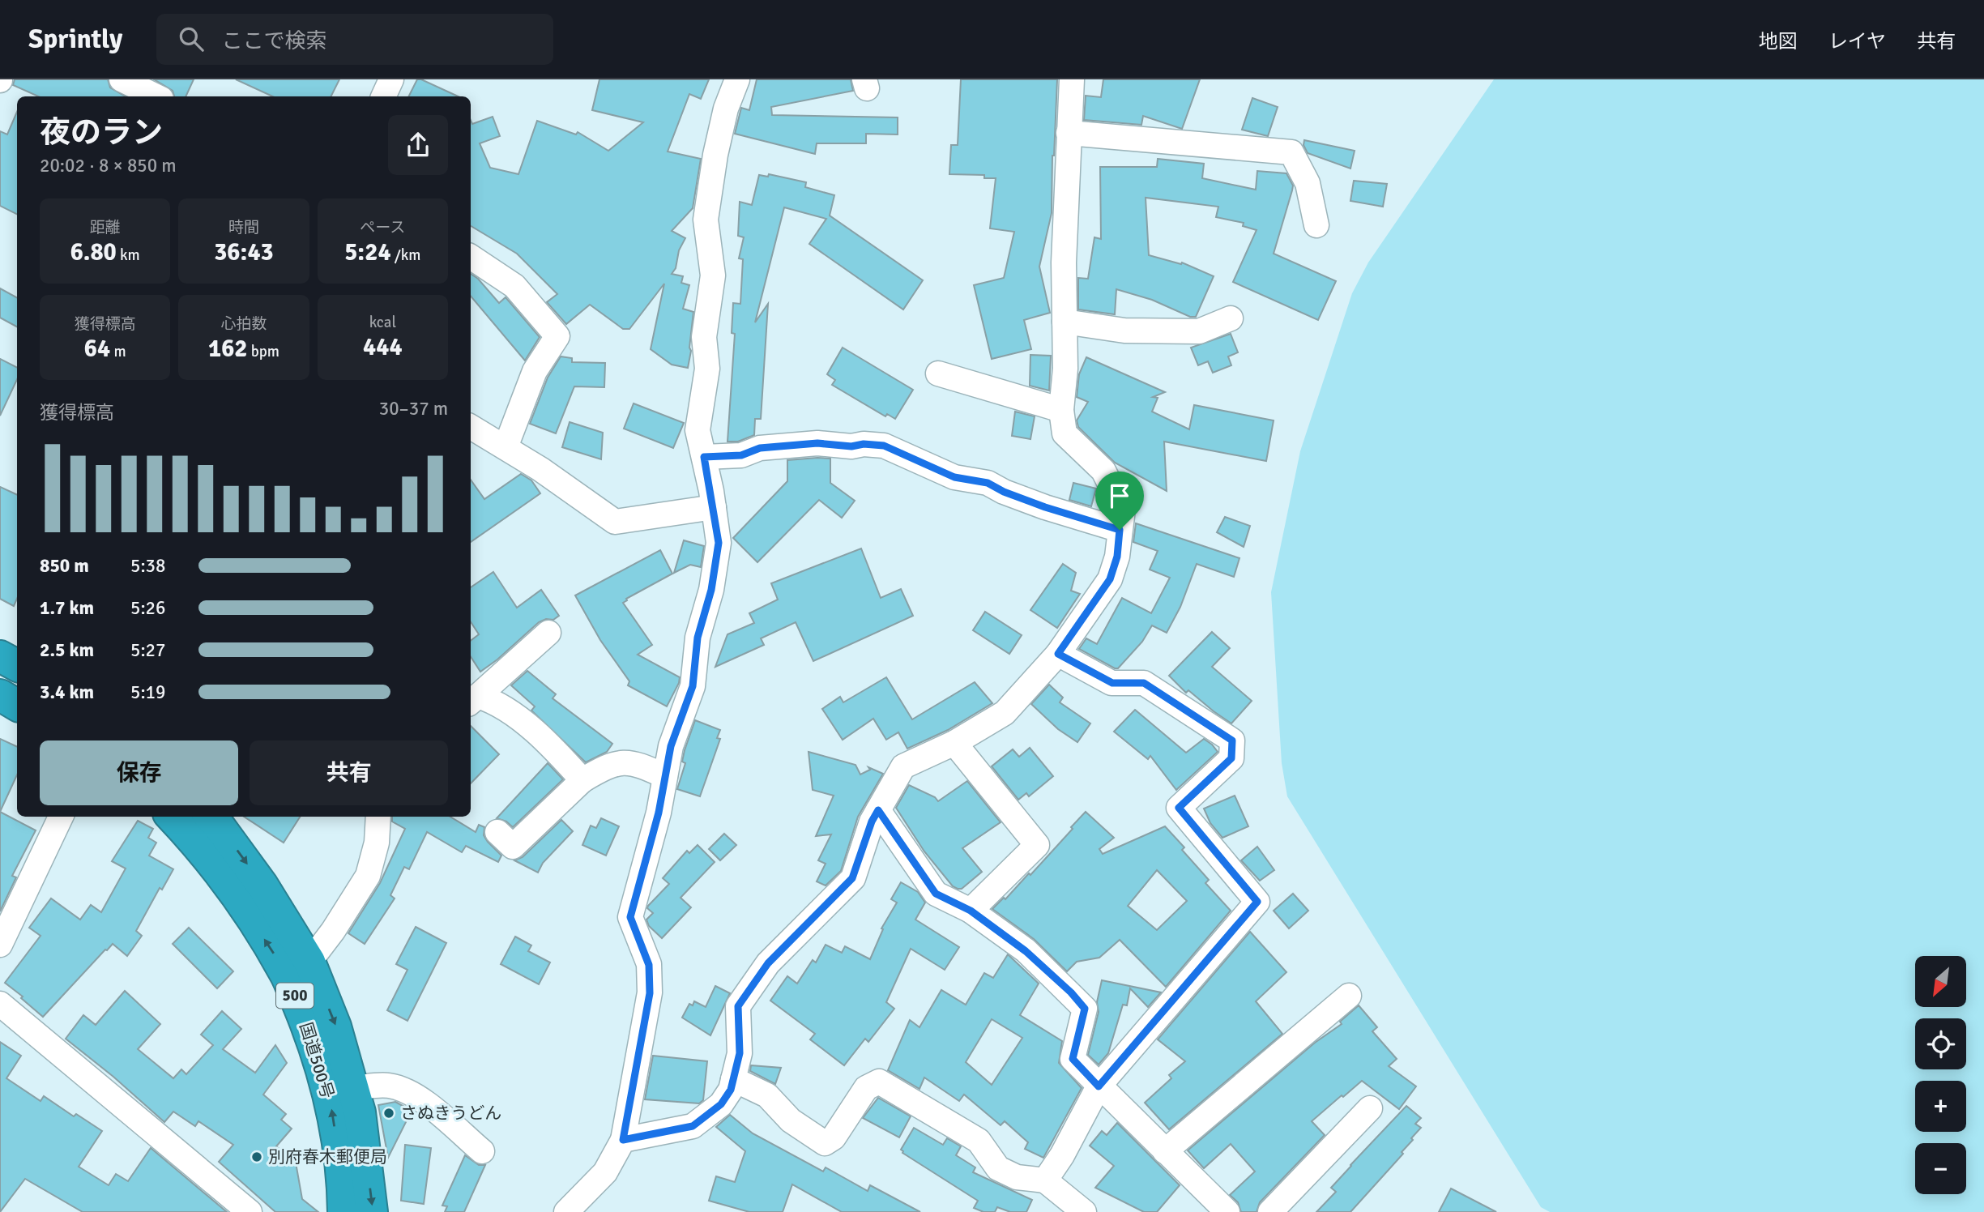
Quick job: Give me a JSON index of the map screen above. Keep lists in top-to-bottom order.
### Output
{
  "streets": {
    "highway": ["500", "国道500号"]
  },
  "places": ["さぬきうどん", "別府春木郵便局"],
  "north": "bottom left",
  "page": {
    "header": "Sprintly",
    "search": "ここで検索",
    "nav": ["地図", "レイヤ", "共有"],
    "heading": ["夜のラン", "20:02 · 8 × 850 m"],
    "stats": [
      ["距離", "6.80 km"],
      ["時間", "36:43"],
      ["ペース", "5:24 /km"],
      ["獲得標高", "64 m"],
      ["心拍数", "162 bpm"],
      ["kcal", "444"]
    ],
    "chart": ["獲得標高", "30–37 m"],
    "list": [
      {
        "name": "850 m",
        "note": "5:38"
      },
      {
        "name": "1.7 km",
        "note": "5:26"
      },
      {
        "name": "2.5 km",
        "note": "5:27"
      },
      {
        "name": "3.4 km",
        "note": "5:19"
      }
    ],
    "buttons": ["保存", "共有"],
    "map_buttons": ["+", "−"]
  }
}
